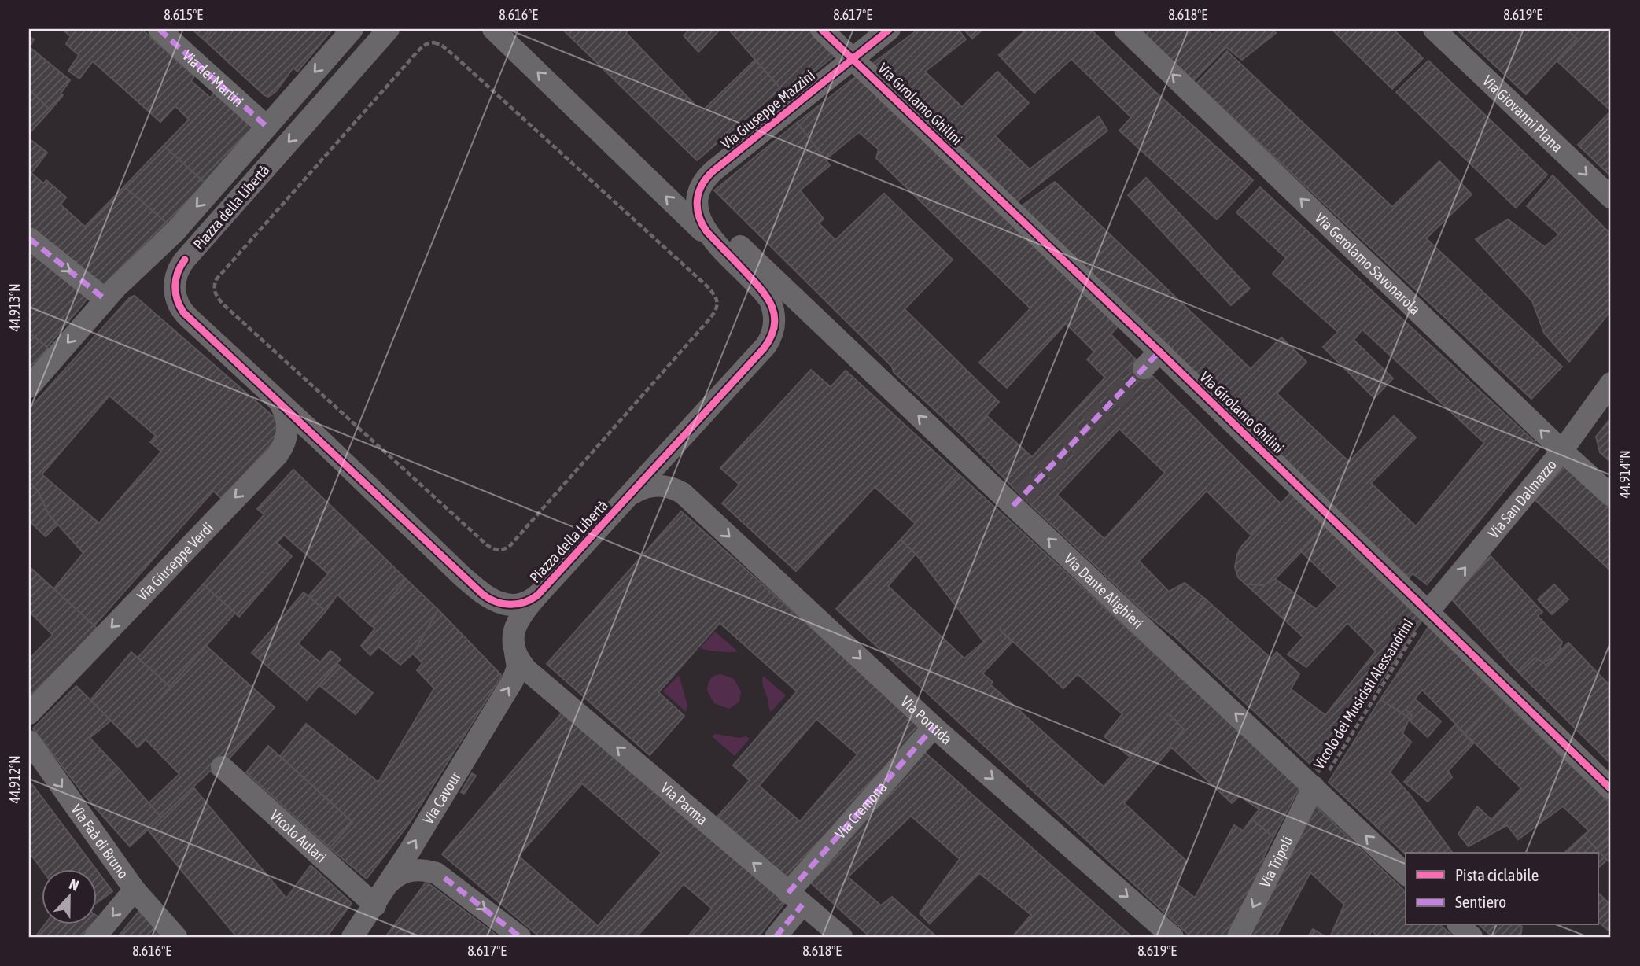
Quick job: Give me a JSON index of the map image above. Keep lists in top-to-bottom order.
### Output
{
  "streets": {
    "street": [
      "Via dei Martiri",
      "Via Girolamo Ghilini",
      "Via Giuseppe Mazzini",
      "Via Giovanni Plana",
      "Piazza della Libertà",
      "Via Gerolamo Savonarola",
      "Via San Dalmazzo",
      "Via Giuseppe Verdi",
      "Via Dante Alighieri",
      "Via Pontida",
      "Via Cavour",
      "Via Parma",
      "Via Cremona",
      "Vicolo Aulari",
      "Via Faà di Bruno",
      "Via Tripoli"
    ],
    "path": ["Vicolo dei Musicisti Alessandrini"]
  },
  "crossings": [
    ["Via dei Martiri", "Piazza della Libertà"],
    ["Via Girolamo Ghilini", "Via Giuseppe Mazzini"],
    ["Via Girolamo Ghilini", "Via San Dalmazzo"],
    ["Via Girolamo Ghilini", "Vicolo dei Musicisti Alessandrini"],
    ["Via Giuseppe Mazzini", "Piazza della Libertà"],
    ["Via Giuseppe Mazzini", "Via Dante Alighieri"],
    ["Piazza della Libertà", "Via Giuseppe Verdi"],
    ["Piazza della Libertà", "Via Dante Alighieri"],
    ["Piazza della Libertà", "Via Pontida"],
    ["Piazza della Libertà", "Via Cavour"],
    ["Via Gerolamo Savonarola", "Via San Dalmazzo"],
    ["Via San Dalmazzo", "Vicolo dei Musicisti Alessandrini"],
    ["Via Dante Alighieri", "Vicolo dei Musicisti Alessandrini"],
    ["Via Dante Alighieri", "Via Tripoli"],
    ["Vicolo dei Musicisti Alessandrini", "Via Tripoli"],
    ["Via Pontida", "Via Cremona"],
    ["Via Cavour", "Via Parma"],
    ["Via Cavour", "Vicolo Aulari"],
    ["Via Parma", "Via Cremona"]
  ],
  "one_way": [
    "Via Giovanni Plana",
    "Via Gerolamo Savonarola",
    "Via San Dalmazzo",
    "Via Giuseppe Verdi",
    "Via Dante Alighieri",
    "Via Pontida",
    "Via Cavour",
    "Via Parma",
    "Via Faà di Bruno",
    "Via Tripoli"
  ],
  "legend": ["Pista ciclabile", "Sentiero"],
  "north": "top",
  "coordinates": [
    "8.615°E",
    "8.616°E",
    "8.617°E",
    "8.618°E",
    "8.619°E",
    "44.913°N",
    "44.914°N",
    "44.912°N"
  ]
}
